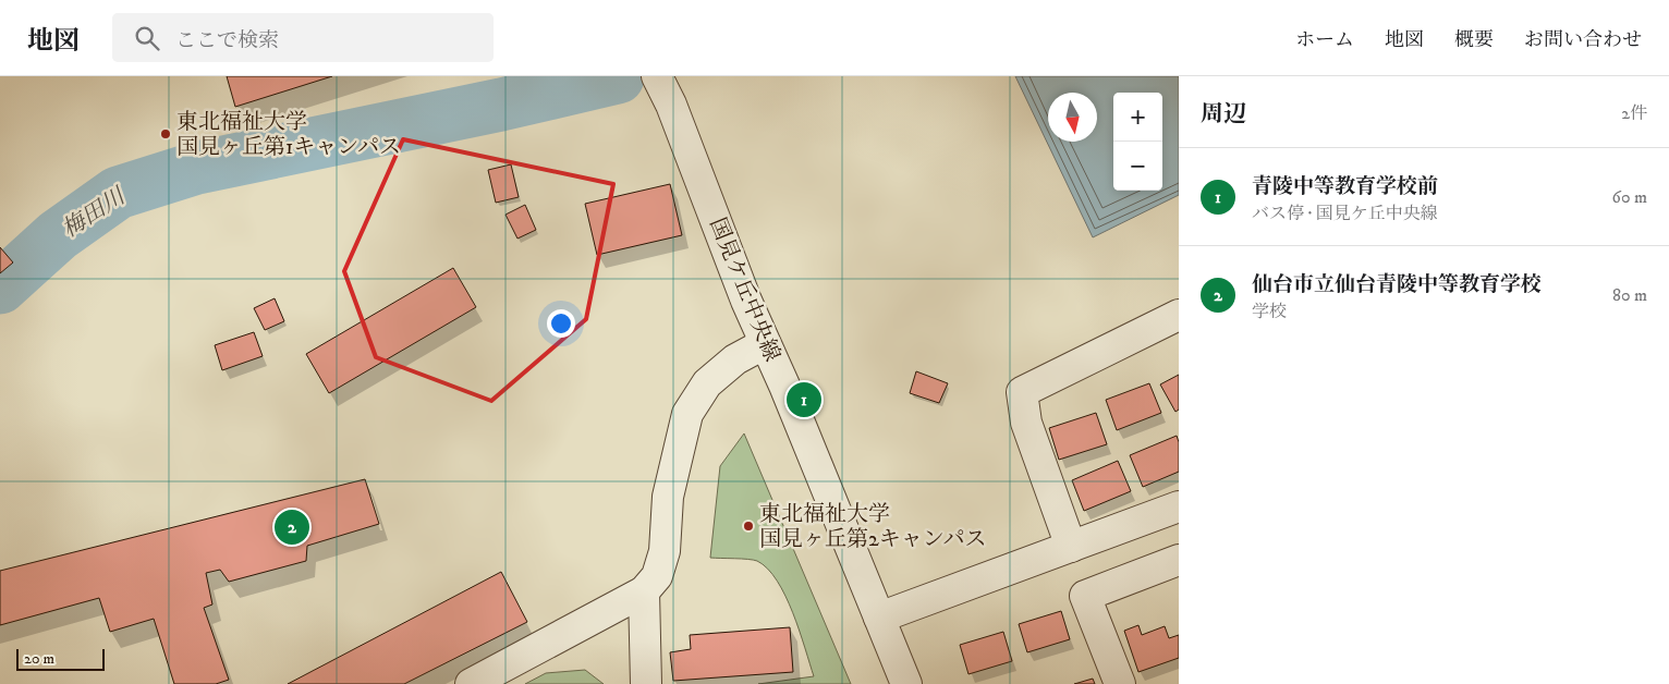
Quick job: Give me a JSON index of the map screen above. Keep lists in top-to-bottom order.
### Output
{
  "streets": {
    "street": ["国見ケ丘中央線"]
  },
  "water": ["梅田川"],
  "places": ["東北福祉大学 国見ヶ丘第1キャンパス", "東北福祉大学 国見ヶ丘第2キャンパス"],
  "scale_bar": "20 m",
  "north": "bottom",
  "page": {
    "header": "地図",
    "search": "ここで検索",
    "nav": [
      "ホーム",
      "地図",
      "概要",
      "お問い合わせ"
    ],
    "heading": ["周辺", "2件"],
    "map_buttons": ["+", "−"],
    "list": [
      {
        "mark": "1",
        "name": "青陵中等教育学校前",
        "note": "バス停 · 国見ケ丘中央線",
        "value": "60 m"
      },
      {
        "mark": "2",
        "name": "仙台市立仙台青陵中等教育学校",
        "note": "学校",
        "value": "80 m"
      }
    ],
    "pins": ["1", "2"],
    "scale": "20 m"
  }
}
